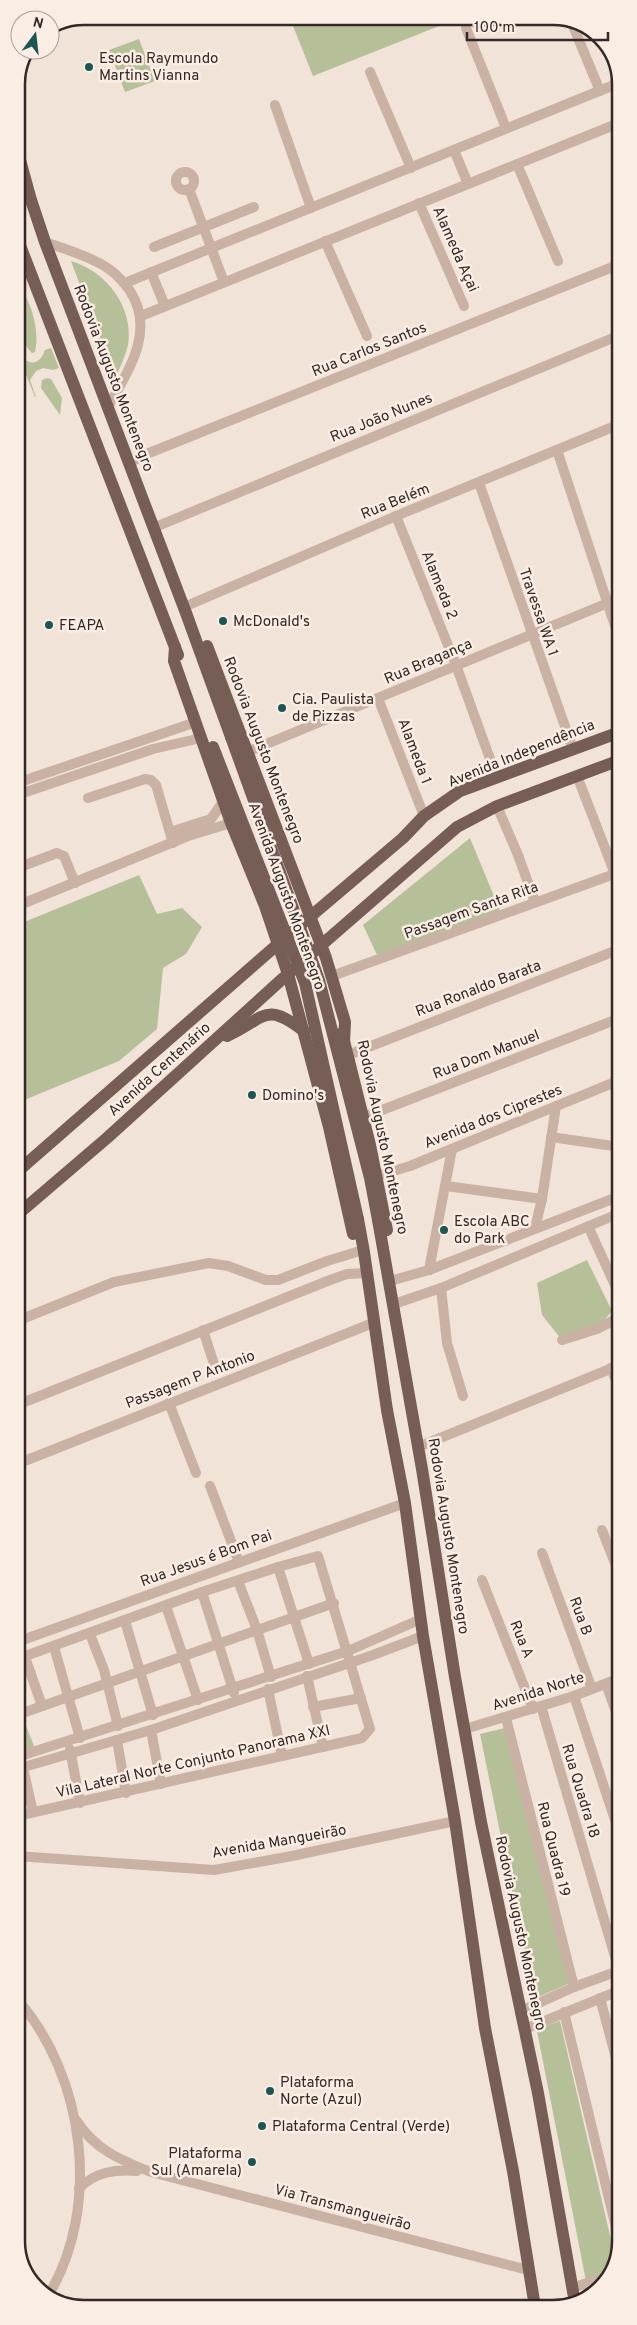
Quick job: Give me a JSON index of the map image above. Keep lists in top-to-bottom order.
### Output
{
  "streets": {
    "main road": [
      "Rodovia Augusto Montenegro",
      "Avenida Independência",
      "Avenida Augusto Montenegro",
      "Avenida Centenário"
    ],
    "street": [
      "Alameda Açai",
      "Rua Carlos Santos",
      "Rua João Nunes",
      "Rua Belém",
      "Alameda 2",
      "Travessa WA 1",
      "Rua Bragança",
      "Alameda 1",
      "Passagem Santa Rita",
      "Rua Ronaldo Barata",
      "Rua Dom Manuel",
      "Avenida dos Ciprestes",
      "Passagem P Antonio",
      "Rua Jesus é Bom Pai",
      "Rua B",
      "Rua A",
      "Avenida Norte",
      "Vila Lateral Norte Conjunto Panorama XXI",
      "Rua Quadra 18",
      "Avenida Mangueirão",
      "Rua Quadra 19",
      "Via Transmangueirão"
    ]
  },
  "crossings": [
    ["Rua Carlos Santos", "Rodovia Augusto Montenegro"],
    ["Rodovia Augusto Montenegro", "Rua João Nunes"],
    ["Rodovia Augusto Montenegro", "Rua Belém"],
    ["Rodovia Augusto Montenegro", "Rua Bragança"],
    ["Rodovia Augusto Montenegro", "Avenida Independência"],
    ["Rodovia Augusto Montenegro", "Avenida Augusto Montenegro"],
    ["Rodovia Augusto Montenegro", "Passagem Santa Rita"],
    ["Rodovia Augusto Montenegro", "Rua Ronaldo Barata"],
    ["Rodovia Augusto Montenegro", "Rua Dom Manuel"],
    ["Rodovia Augusto Montenegro", "Avenida Centenário"],
    ["Rodovia Augusto Montenegro", "Avenida dos Ciprestes"],
    ["Rodovia Augusto Montenegro", "Avenida Norte"],
    ["Rua Belém", "Alameda 2"],
    ["Rua Belém", "Travessa WA 1"],
    ["Rua Belém", "Avenida Augusto Montenegro"],
    ["Alameda 2", "Rua Bragança"],
    ["Alameda 2", "Avenida Independência"],
    ["Travessa WA 1", "Rua Bragança"],
    ["Travessa WA 1", "Avenida Independência"],
    ["Rua Bragança", "Alameda 1"],
    ["Alameda 1", "Avenida Independência"],
    ["Avenida Independência", "Avenida Centenário"],
    ["Rua B", "Avenida Norte"],
    ["Rua A", "Avenida Norte"],
    ["Rua A", "Rua Quadra 18"],
    ["Avenida Norte", "Rua Quadra 18"],
    ["Avenida Norte", "Rua Quadra 19"]
  ],
  "places": [
    "Escola Raymundo Martins Vianna",
    "McDonald's",
    "FEAPA",
    "Cia. Paulista de Pizzas",
    "Domino's",
    "Escola ABC do Park",
    "Plataforma Norte (Azul)",
    "Plataforma Central (Verde)",
    "Plataforma Sul (Amarela)"
  ],
  "scale_bar": "100 m",
  "north": "top"
}
